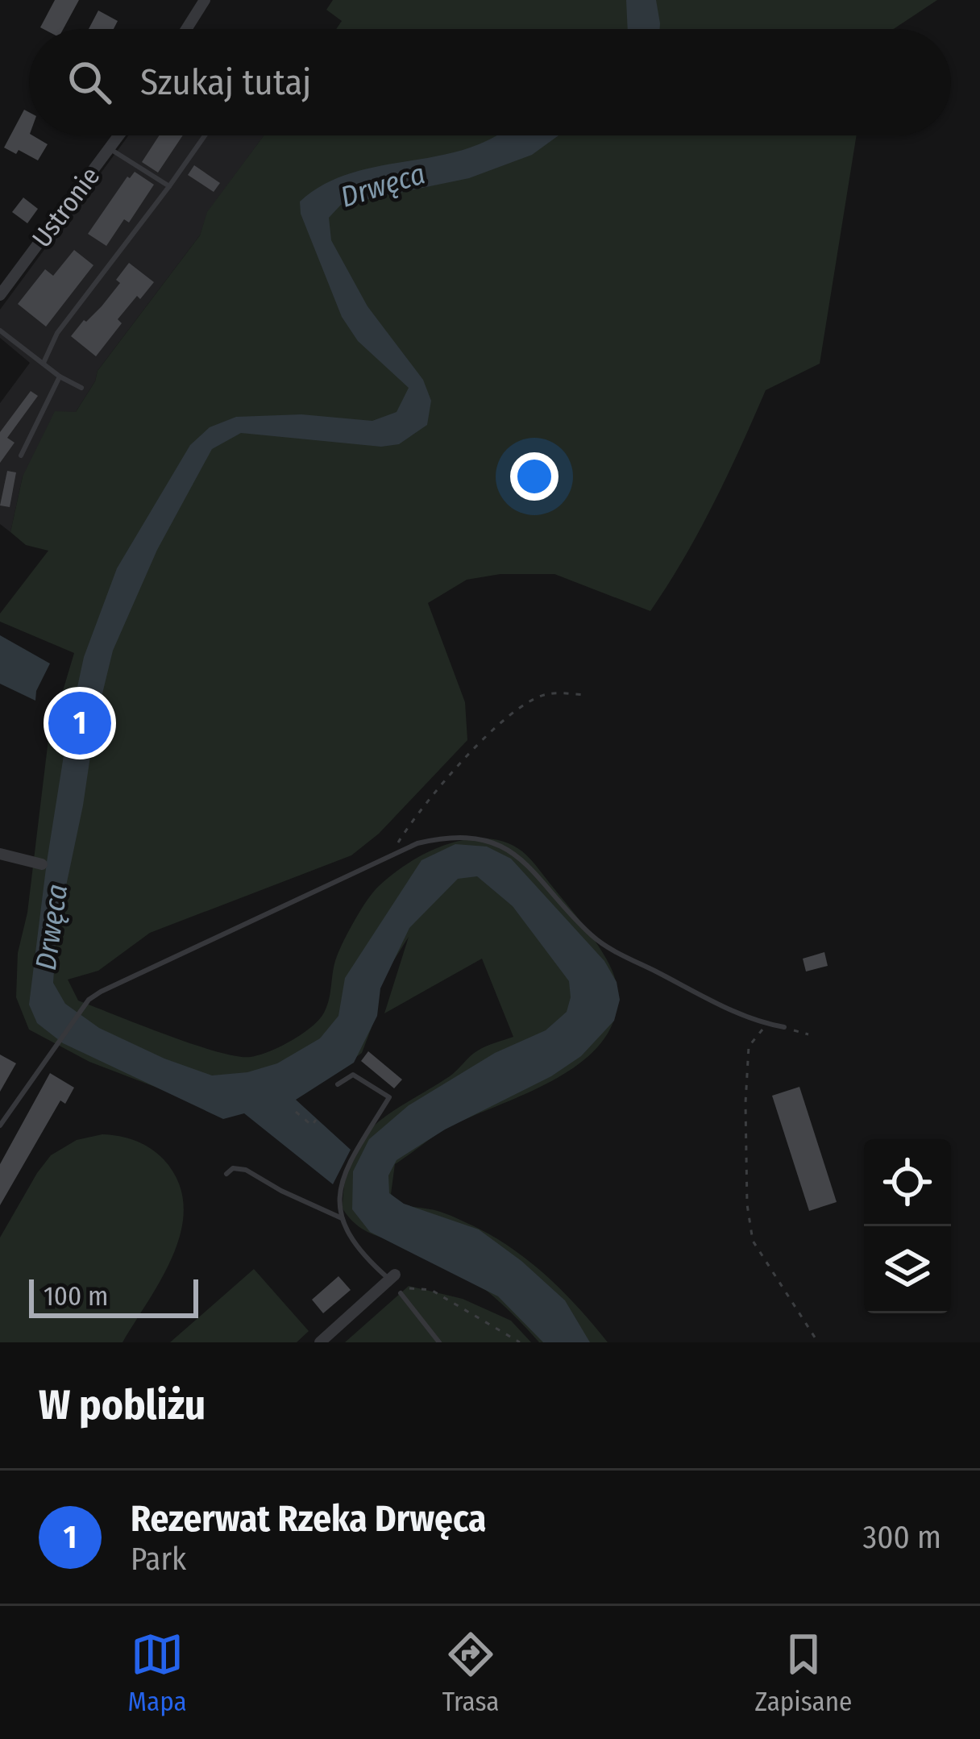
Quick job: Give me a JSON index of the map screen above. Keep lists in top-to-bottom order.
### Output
{
  "streets": {
    "street": ["Ustronie"]
  },
  "water": ["Drwęca"],
  "scale_bar": "100 m",
  "page": {
    "search": "Szukaj tutaj",
    "pins": "1",
    "scale": "100 m",
    "heading": "W pobliżu",
    "list": [
      {
        "mark": "1",
        "name": "Rezerwat Rzeka Drwęca",
        "note": "Park",
        "value": "300 m"
      }
    ],
    "nav": ["Mapa", "Trasa", "Zapisane"]
  }
}
